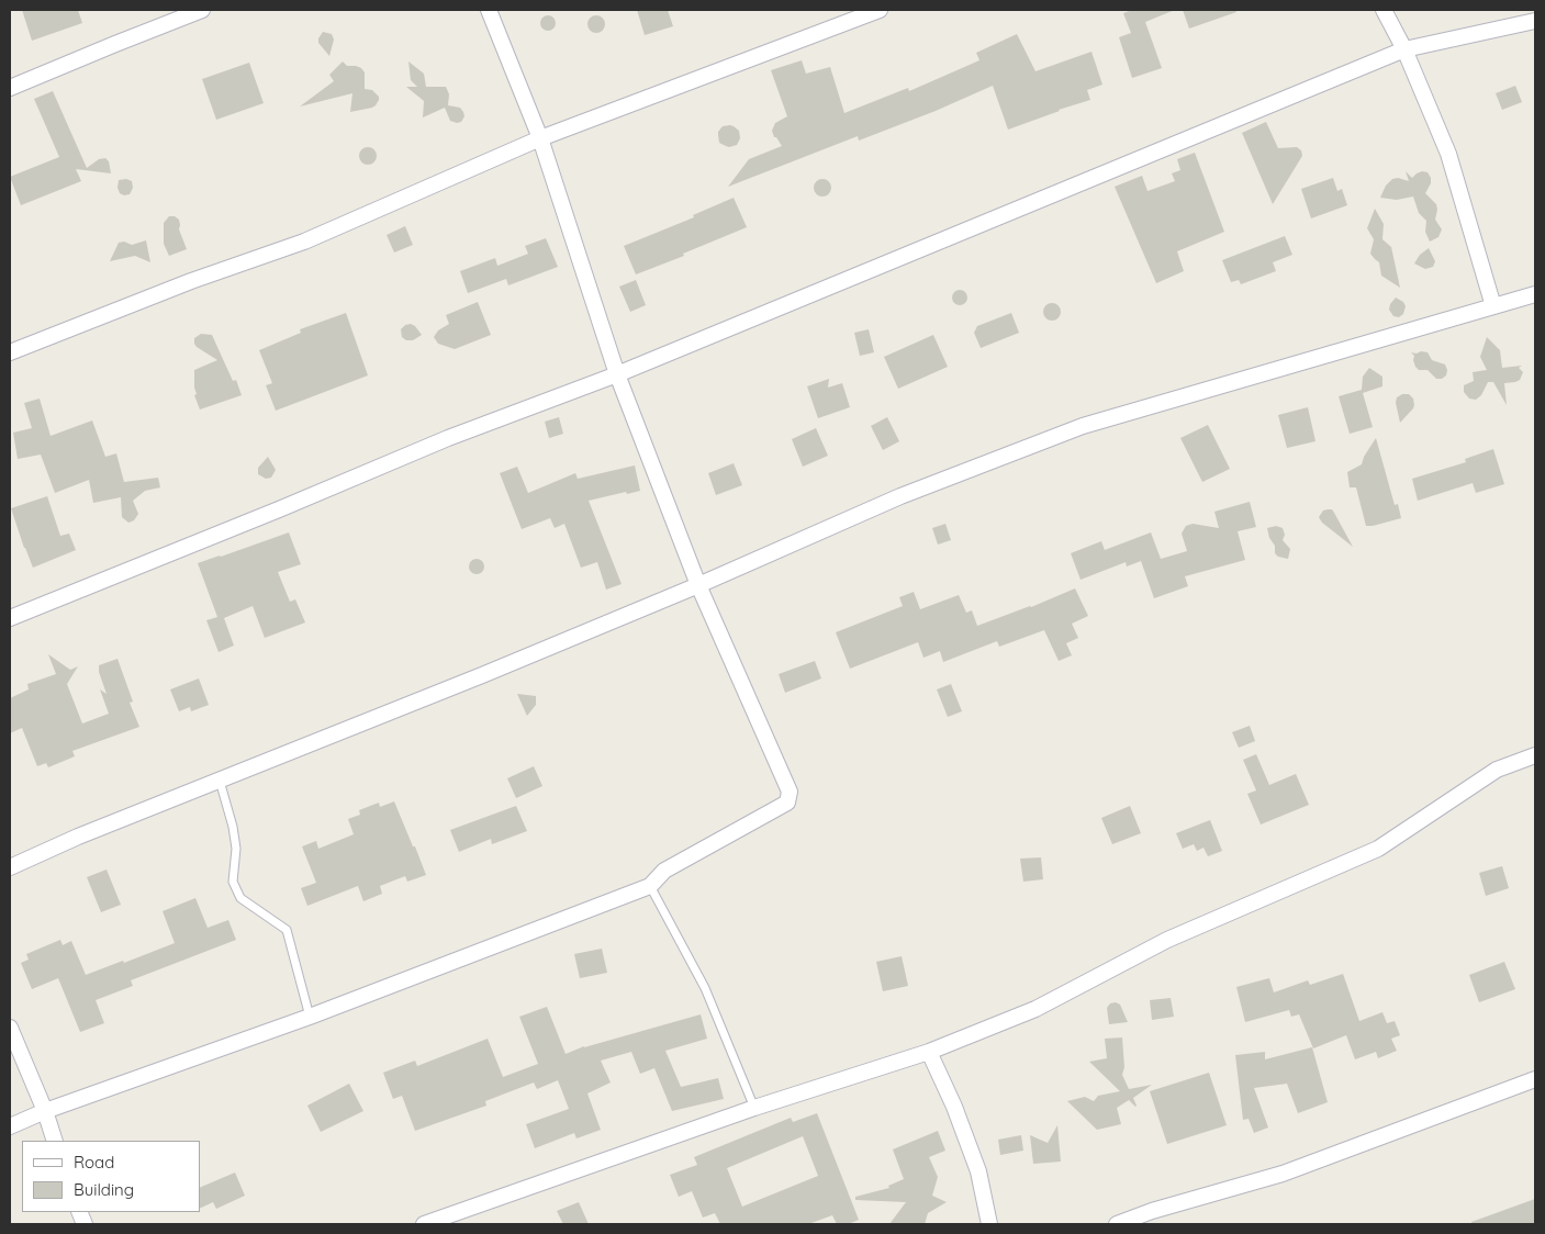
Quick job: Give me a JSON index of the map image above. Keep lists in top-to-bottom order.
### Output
{
  "legend": ["Road", "Building"]
}
